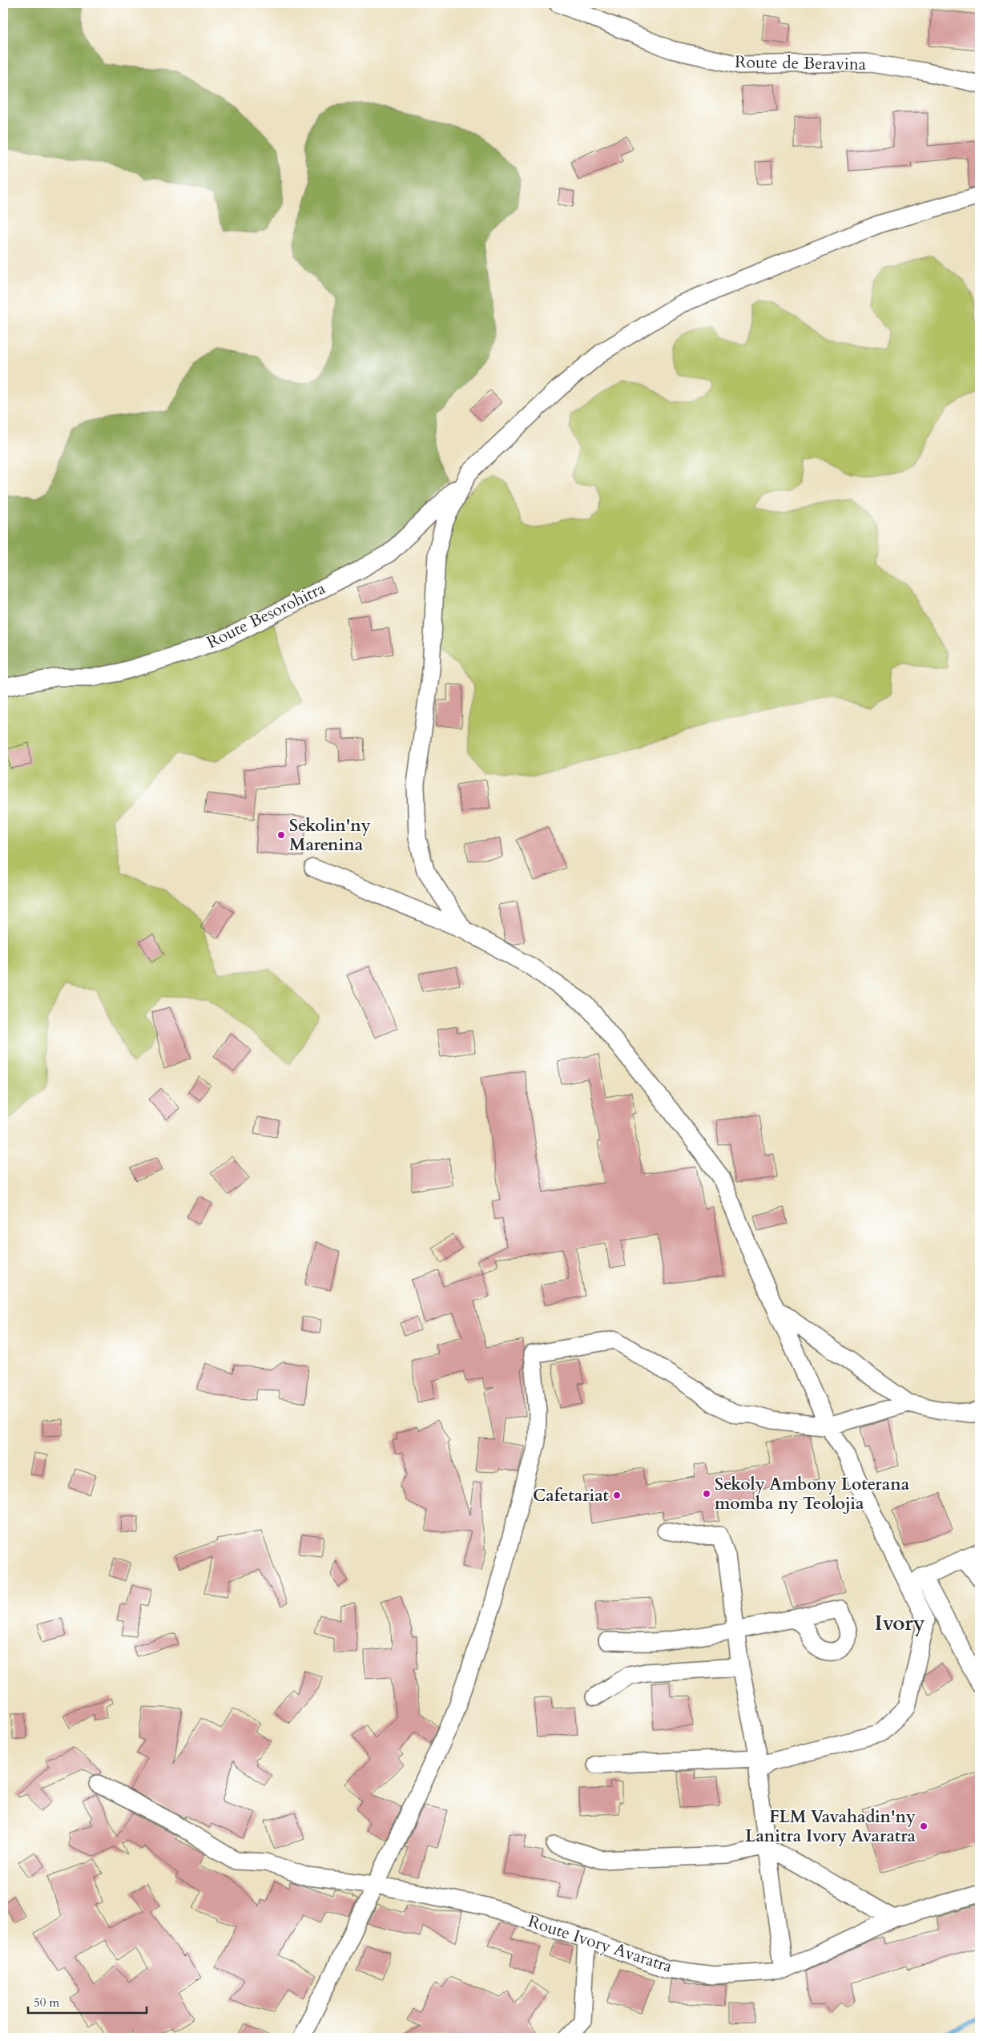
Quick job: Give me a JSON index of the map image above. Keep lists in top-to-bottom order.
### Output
{
  "streets": {
    "street": ["Route de Beravina", "Route Besorohitra", "Route Ivory Avaratra"]
  },
  "districts": ["Ivory"],
  "places": [
    "Sekolin'ny Marenina",
    "Sekoly Ambony Loterana momba ny Teolojia",
    "Cafetariat",
    "FLM Vavahadin'ny Lanitra Ivory Avaratra"
  ],
  "scale_bar": "50 m"
}
